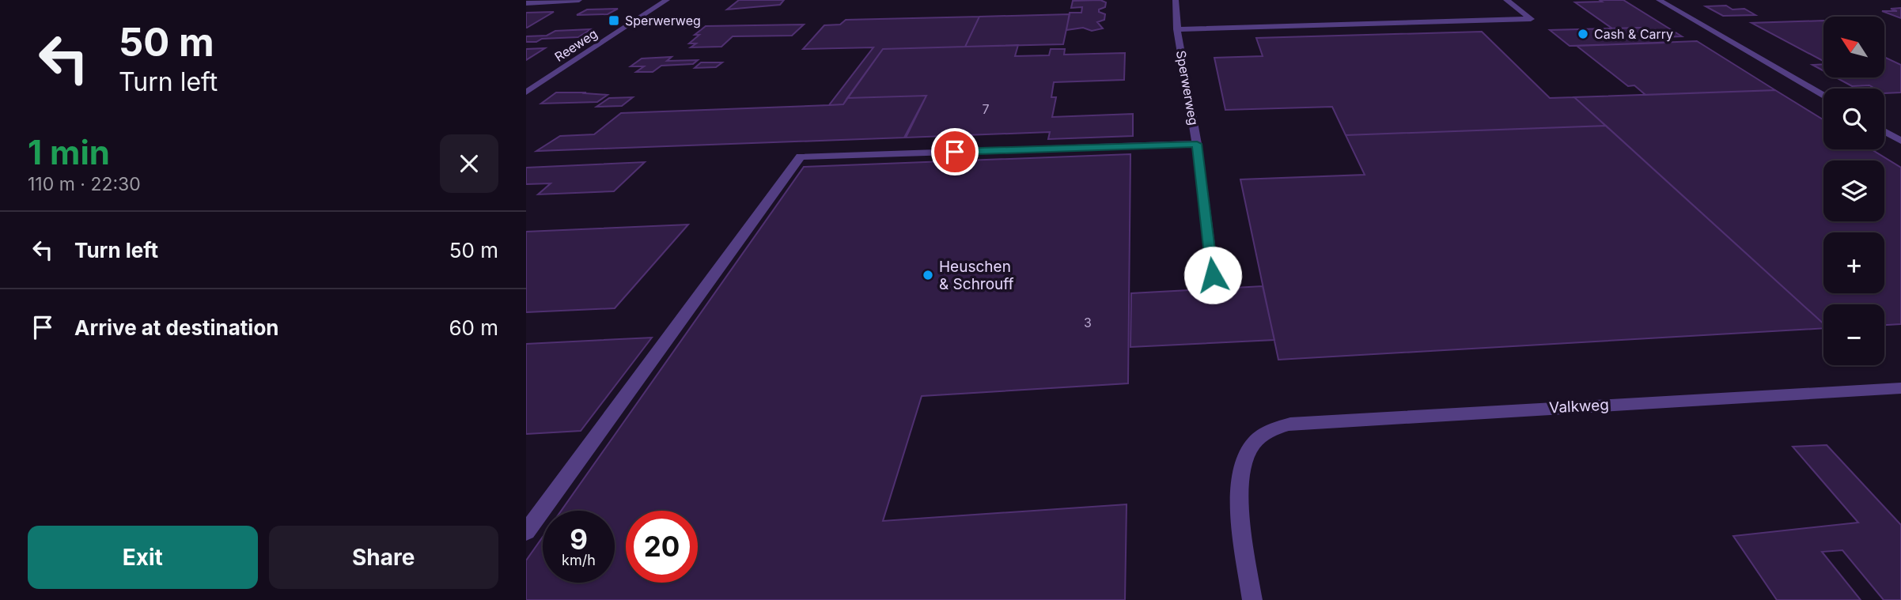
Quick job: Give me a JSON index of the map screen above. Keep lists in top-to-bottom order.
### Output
{
  "streets": {
    "street": ["Reeweg", "Sperwerweg", "Valkweg"]
  },
  "places": {
    "transit": ["Sperwerweg"],
    "other": ["Cash & Carry", "Heuschen & Schrouff"]
  },
  "house_numbers": ["7", "3"],
  "north": "top left",
  "page": {
    "turn": ["50 m", "Turn left"],
    "map_buttons": ["+", "−"],
    "heading": ["1 min", "110 m · 22:30"],
    "list": [
      {
        "name": "Turn left",
        "value": "50 m"
      },
      {
        "name": "Arrive at destination",
        "value": "60 m"
      }
    ],
    "speed": "9 km/h",
    "limit": "20",
    "buttons": ["Exit", "Share"]
  }
}
